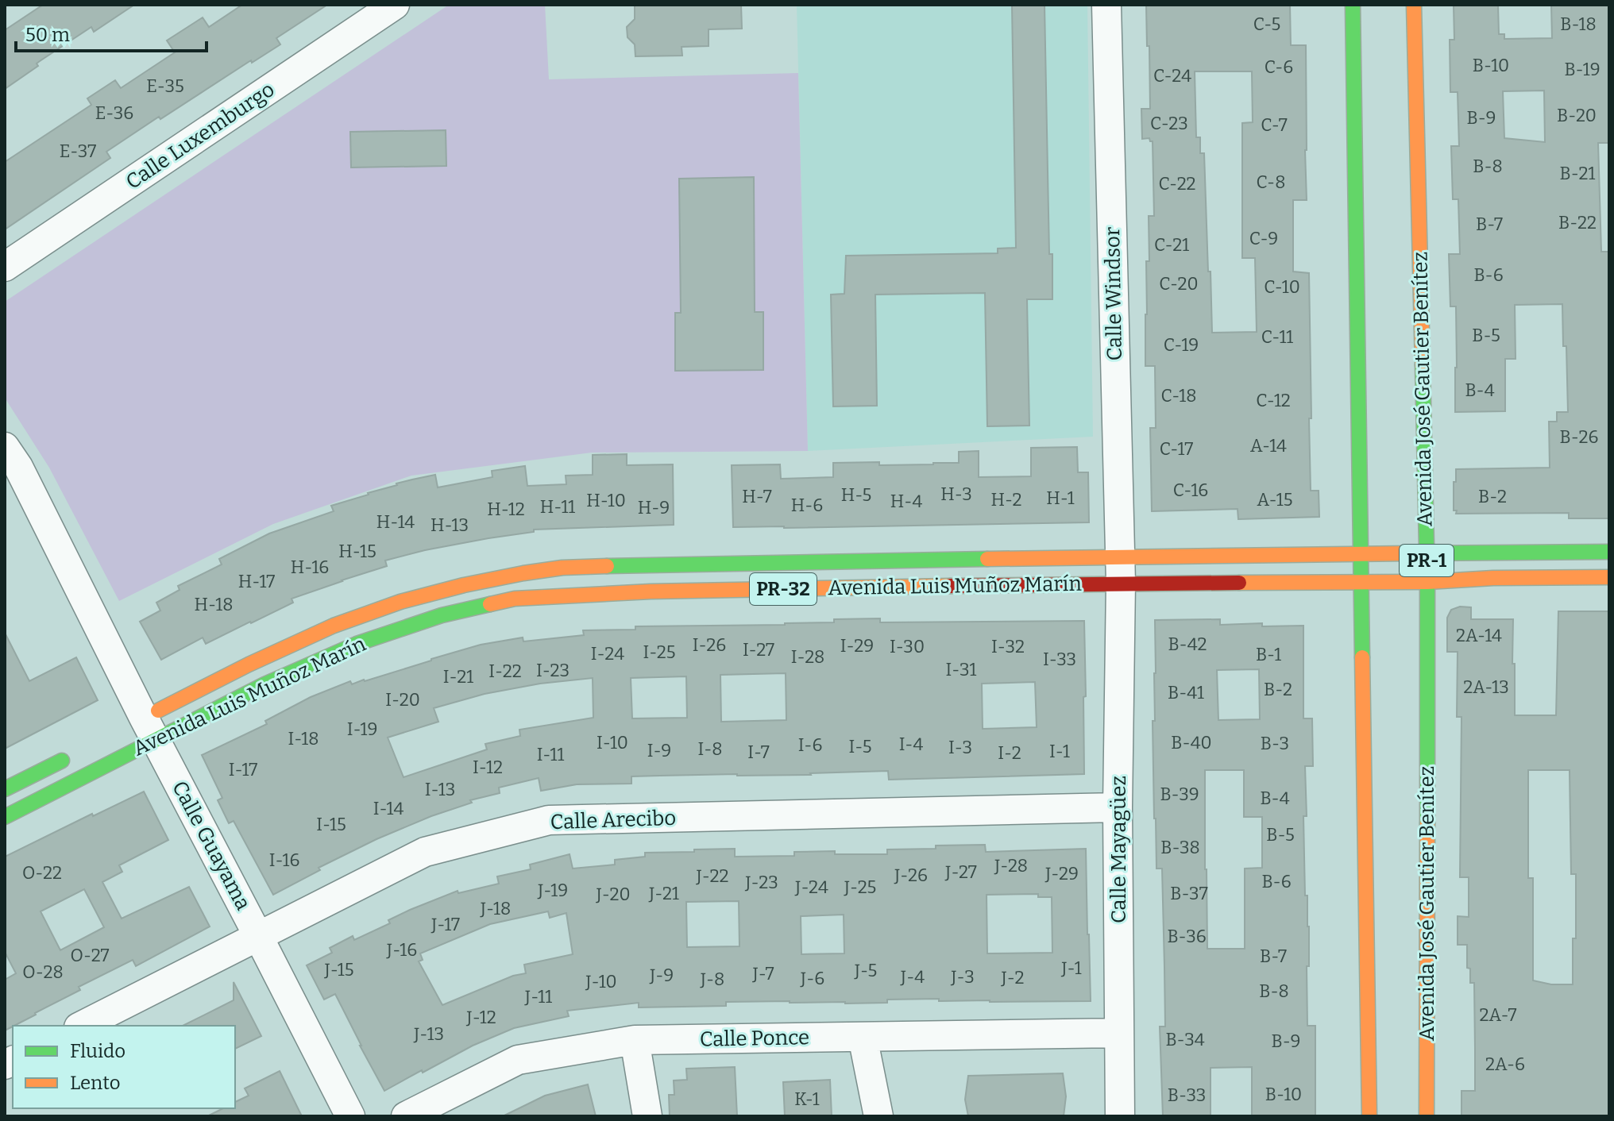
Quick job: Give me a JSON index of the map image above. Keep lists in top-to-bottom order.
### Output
{
  "streets": {
    "main road": [
      "Avenida José Gautier Benítez",
      "PR-1",
      "Avenida Luis Muñoz Marín",
      "PR-32"
    ],
    "street": [
      "Calle Luxemburgo",
      "Calle Windsor",
      "Calle Arecibo",
      "Calle Guayama",
      "Calle Mayagüez",
      "Calle Ponce"
    ]
  },
  "crossings": [
    ["Calle Windsor", "Avenida Luis Muñoz Marín"],
    ["Calle Windsor", "Calle Mayagüez"],
    ["Avenida José Gautier Benítez", "Avenida Luis Muñoz Marín"],
    ["Avenida Luis Muñoz Marín", "Calle Guayama"],
    ["Avenida Luis Muñoz Marín", "Calle Mayagüez"],
    ["Calle Arecibo", "Calle Guayama"],
    ["Calle Arecibo", "Calle Mayagüez"],
    ["Calle Mayagüez", "Calle Ponce"]
  ],
  "house_numbers": [
    "C-5",
    "B-18",
    "B-10",
    "C-6",
    "B-19",
    "C-24",
    "E-35",
    "E-36",
    "B-20",
    "B-9",
    "C-23",
    "C-7",
    "E-37",
    "B-8",
    "B-21",
    "C-8",
    "C-22",
    "B-22",
    "B-7",
    "C-9",
    "C-21",
    "B-6",
    "C-20",
    "C-10",
    "B-5",
    "C-11",
    "C-19",
    "B-4",
    "C-18",
    "C-12",
    "B-26",
    "A-14",
    "C-17",
    "C-16",
    "H-3",
    "H-5",
    "H-7",
    "B-2",
    "H-1",
    "H-2",
    "A-15",
    "H-10",
    "H-4",
    "H-6",
    "H-11",
    "H-9",
    "H-12",
    "H-14",
    "H-13",
    "H-15",
    "H-16",
    "H-17",
    "H-18",
    "2A-14",
    "B-42",
    "I-26",
    "I-29",
    "I-30",
    "I-32",
    "I-27",
    "I-25",
    "I-24",
    "B-1",
    "I-28",
    "I-33",
    "I-31",
    "I-23",
    "I-22",
    "I-21",
    "2A-13",
    "B-2",
    "B-41",
    "I-20",
    "I-19",
    "I-18",
    "I-10",
    "B-40",
    "B-3",
    "I-4",
    "I-6",
    "I-5",
    "I-3",
    "I-8",
    "I-9",
    "I-1",
    "I-7",
    "I-2",
    "I-11",
    "I-12",
    "I-17",
    "I-13",
    "B-39",
    "B-4",
    "I-14",
    "I-15",
    "B-5",
    "B-38",
    "I-16",
    "J-28",
    "J-27",
    "O-22",
    "J-29",
    "J-26",
    "J-22",
    "B-6",
    "J-23",
    "J-24",
    "J-25",
    "J-19",
    "J-21",
    "B-37",
    "J-20",
    "J-18",
    "J-17",
    "B-36",
    "J-16",
    "O-27",
    "B-7",
    "J-1",
    "J-15",
    "J-5",
    "O-28",
    "J-7",
    "J-9",
    "J-4",
    "J-3",
    "J-2",
    "J-6",
    "J-8",
    "J-10",
    "B-8",
    "J-11",
    "2A-7",
    "J-12",
    "J-13",
    "B-34",
    "B-9",
    "2A-6",
    "B-10",
    "B-33",
    "K-1"
  ],
  "legend": ["Fluido", "Lento"],
  "scale_bar": "50 m"
}
